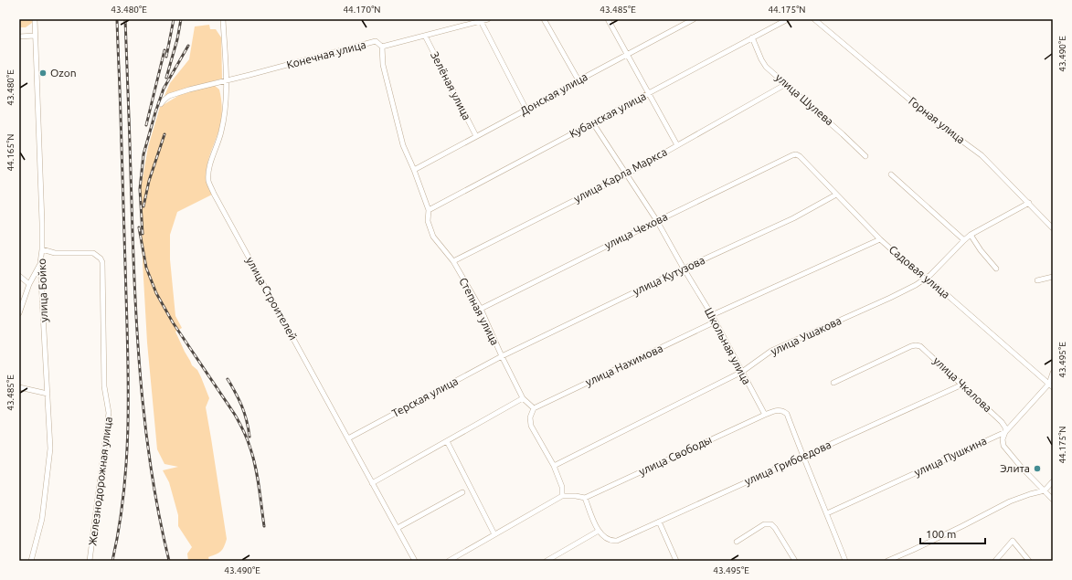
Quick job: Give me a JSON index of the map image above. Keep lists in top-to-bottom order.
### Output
{
  "streets": {
    "street": [
      "Конечная улица",
      "Зелёная улица",
      "Донская улица",
      "улица Шулева",
      "Кубанская улица",
      "Горная улица",
      "улица Карла Маркса",
      "улица Чехова",
      "Садовая улица",
      "улица Кутузова",
      "улица Бойко",
      "улица Строителей",
      "Степная улица",
      "улица Ушакова",
      "Школьная улица",
      "улица Нахимова",
      "улица Чкалова",
      "Терская улица",
      "улица Свободы",
      "улица Пушкина",
      "улица Грибоедова",
      "Железнодорожная улица"
    ]
  },
  "crossings": [
    ["Конечная улица", "Зелёная улица"],
    ["Конечная улица", "улица Строителей"],
    ["Конечная улица", "Степная улица"],
    ["Зелёная улица", "Донская улица"],
    ["Донская улица", "Степная улица"],
    ["улица Шулева", "Кубанская улица"],
    ["улица Шулева", "улица Карла Маркса"],
    ["Кубанская улица", "Степная улица"],
    ["Кубанская улица", "Школьная улица"],
    ["Горная улица", "улица Ушакова"],
    ["улица Карла Маркса", "Степная улица"],
    ["улица Карла Маркса", "Школьная улица"],
    ["улица Чехова", "Садовая улица"],
    ["улица Чехова", "Степная улица"],
    ["улица Чехова", "Школьная улица"],
    ["Садовая улица", "улица Кутузова"],
    ["Садовая улица", "улица Ушакова"],
    ["Садовая улица", "улица Пушкина"],
    ["улица Кутузова", "Степная улица"],
    ["улица Кутузова", "Школьная улица"],
    ["улица Кутузова", "Терская улица"],
    ["улица Бойко", "Железнодорожная улица"],
    ["улица Строителей", "Терская улица"],
    ["Степная улица", "улица Нахимова"],
    ["Степная улица", "Терская улица"],
    ["улица Ушакова", "Школьная улица"],
    ["Школьная улица", "улица Нахимова"],
    ["Школьная улица", "улица Свободы"],
    ["улица Чкалова", "улица Пушкина"],
    ["улица Чкалова", "улица Грибоедова"]
  ],
  "places": ["Ozon", "Элита"],
  "scale_bar": "100 m",
  "coordinates": [
    "43.480°E",
    "44.170°N",
    "43.485°E",
    "44.175°N",
    "43.490°E",
    "44.165°N",
    "43.495°E"
  ]
}
